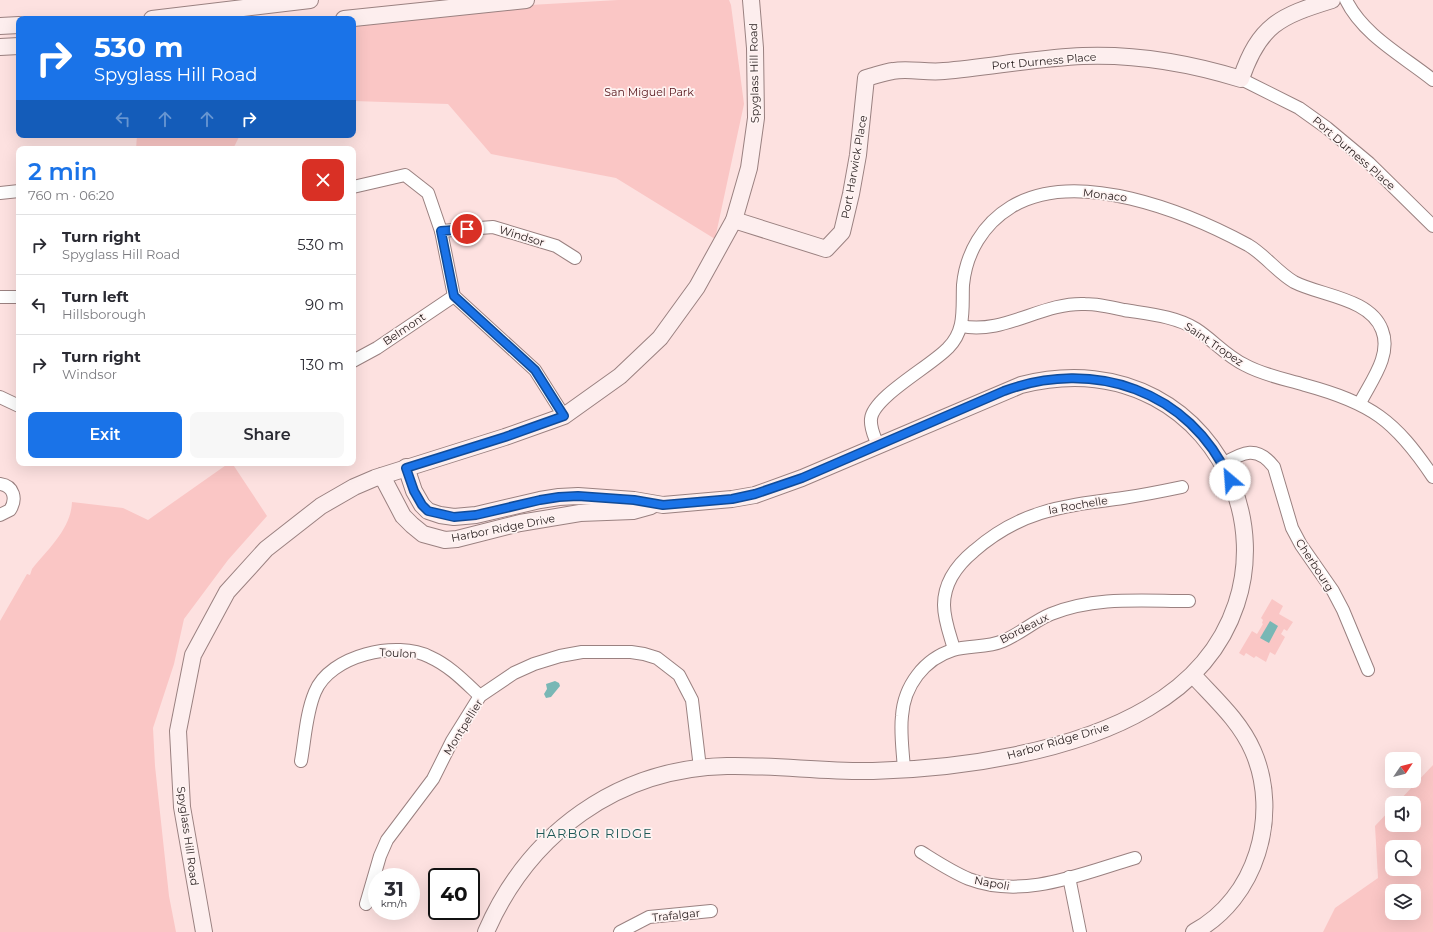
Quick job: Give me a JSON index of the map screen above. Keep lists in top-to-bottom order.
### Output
{
  "streets": {
    "street": [
      "Port Durness Place",
      "Spyglass Hill Road",
      "Port Harwick Place",
      "Monaco",
      "Windsor",
      "Belmont",
      "Saint Tropez",
      "la Rochelle",
      "Harbor Ridge Drive",
      "Cherbourg",
      "Bordeaux",
      "Toulon",
      "Montpellier",
      "Napoli",
      "Trafalgar"
    ]
  },
  "crossings": [
    ["Port Durness Place", "Port Harwick Place"],
    ["Spyglass Hill Road", "Port Harwick Place"],
    ["Spyglass Hill Road", "Harbor Ridge Drive"],
    ["Monaco", "Saint Tropez"],
    ["Monaco", "Harbor Ridge Drive"],
    ["la Rochelle", "Bordeaux"],
    ["Harbor Ridge Drive", "Cherbourg"],
    ["Harbor Ridge Drive", "Bordeaux"],
    ["Harbor Ridge Drive", "Montpellier"],
    ["Toulon", "Montpellier"]
  ],
  "districts": ["HARBOR RIDGE"],
  "parks": ["San Miguel Park"],
  "north": "top right",
  "page": {
    "turn": ["530 m", "Spyglass Hill Road"],
    "heading": ["2 min", "760 m · 06:20"],
    "list": [
      {
        "name": "Turn right",
        "note": "Spyglass Hill Road",
        "value": "530 m"
      },
      {
        "name": "Turn left",
        "note": "Hillsborough",
        "value": "90 m"
      },
      {
        "name": "Turn right",
        "note": "Windsor",
        "value": "130 m"
      }
    ],
    "buttons": ["Exit", "Share"],
    "speed": "31 km/h",
    "limit": "40"
  }
}
